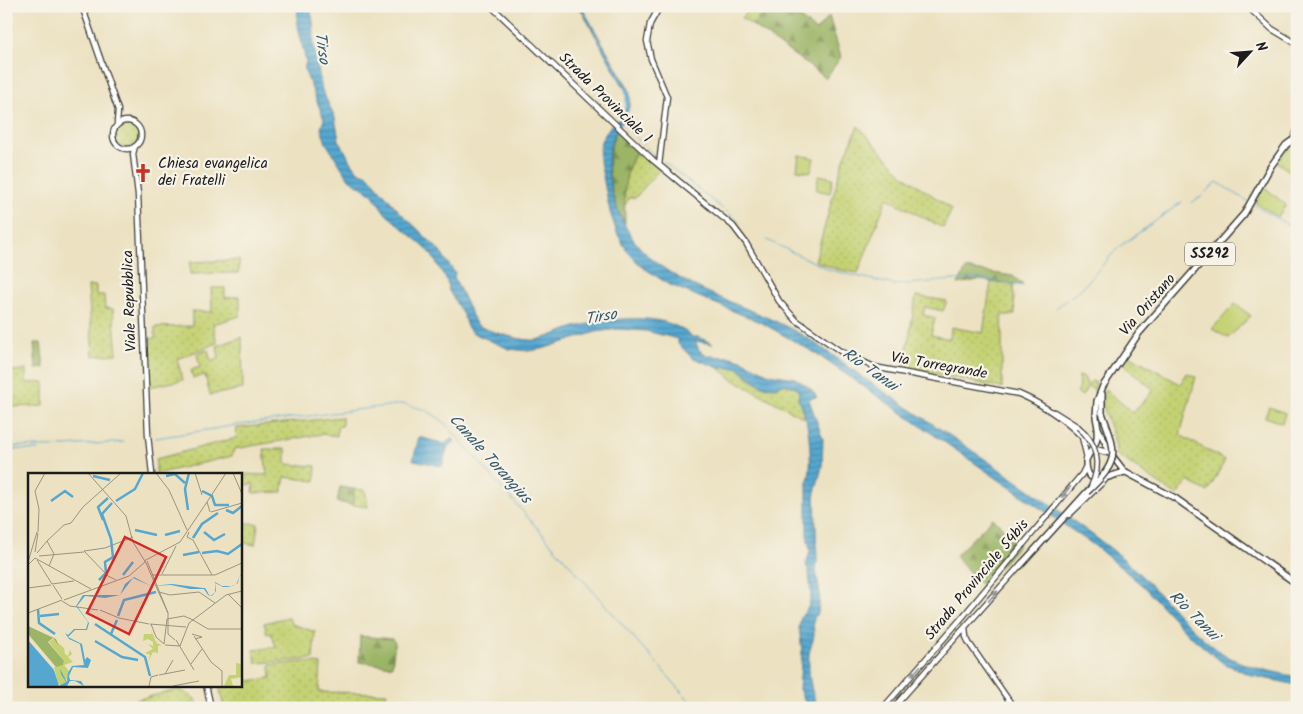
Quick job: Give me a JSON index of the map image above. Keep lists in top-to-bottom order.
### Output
{
  "streets": {
    "main road": [
      "Strada Provinciale 1",
      "SS292",
      "Viale Repubblica",
      "Via Oristano",
      "Via Torregrande",
      "Strada Provinciale 54bis"
    ]
  },
  "crossings": [
    ["Strada Provinciale 1", "Via Torregrande"],
    ["SS292", "Via Oristano"],
    ["SS292", "Strada Provinciale 54bis"],
    ["Via Oristano", "Strada Provinciale 54bis"]
  ],
  "water": ["Tirso", "Rio Tanui", "Canale Torangius"],
  "places": {
    "church": ["Chiesa evangelica dei Fratelli"]
  },
  "north": "top right"
}
